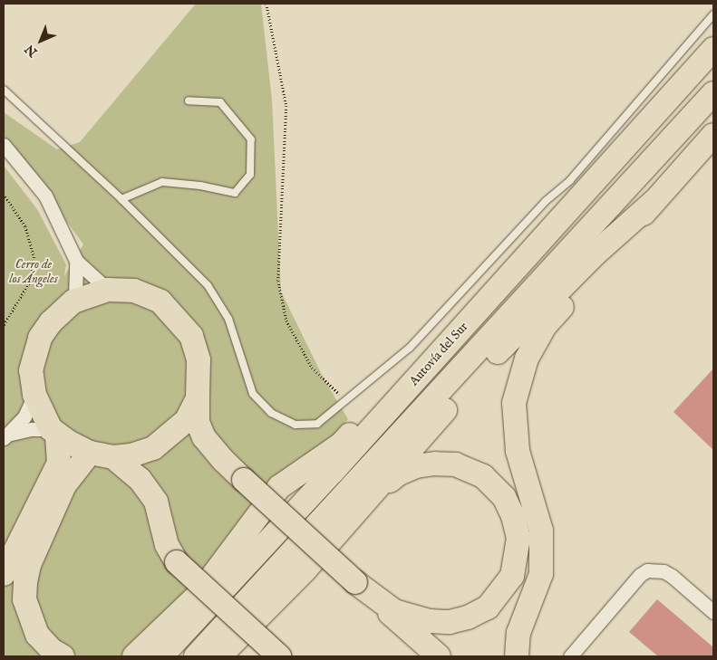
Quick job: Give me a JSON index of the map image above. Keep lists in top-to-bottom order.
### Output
{
  "streets": {
    "highway": ["Autovía del Sur"]
  },
  "parks": ["Cerro de los Ángeles"],
  "north": "bottom left"
}
